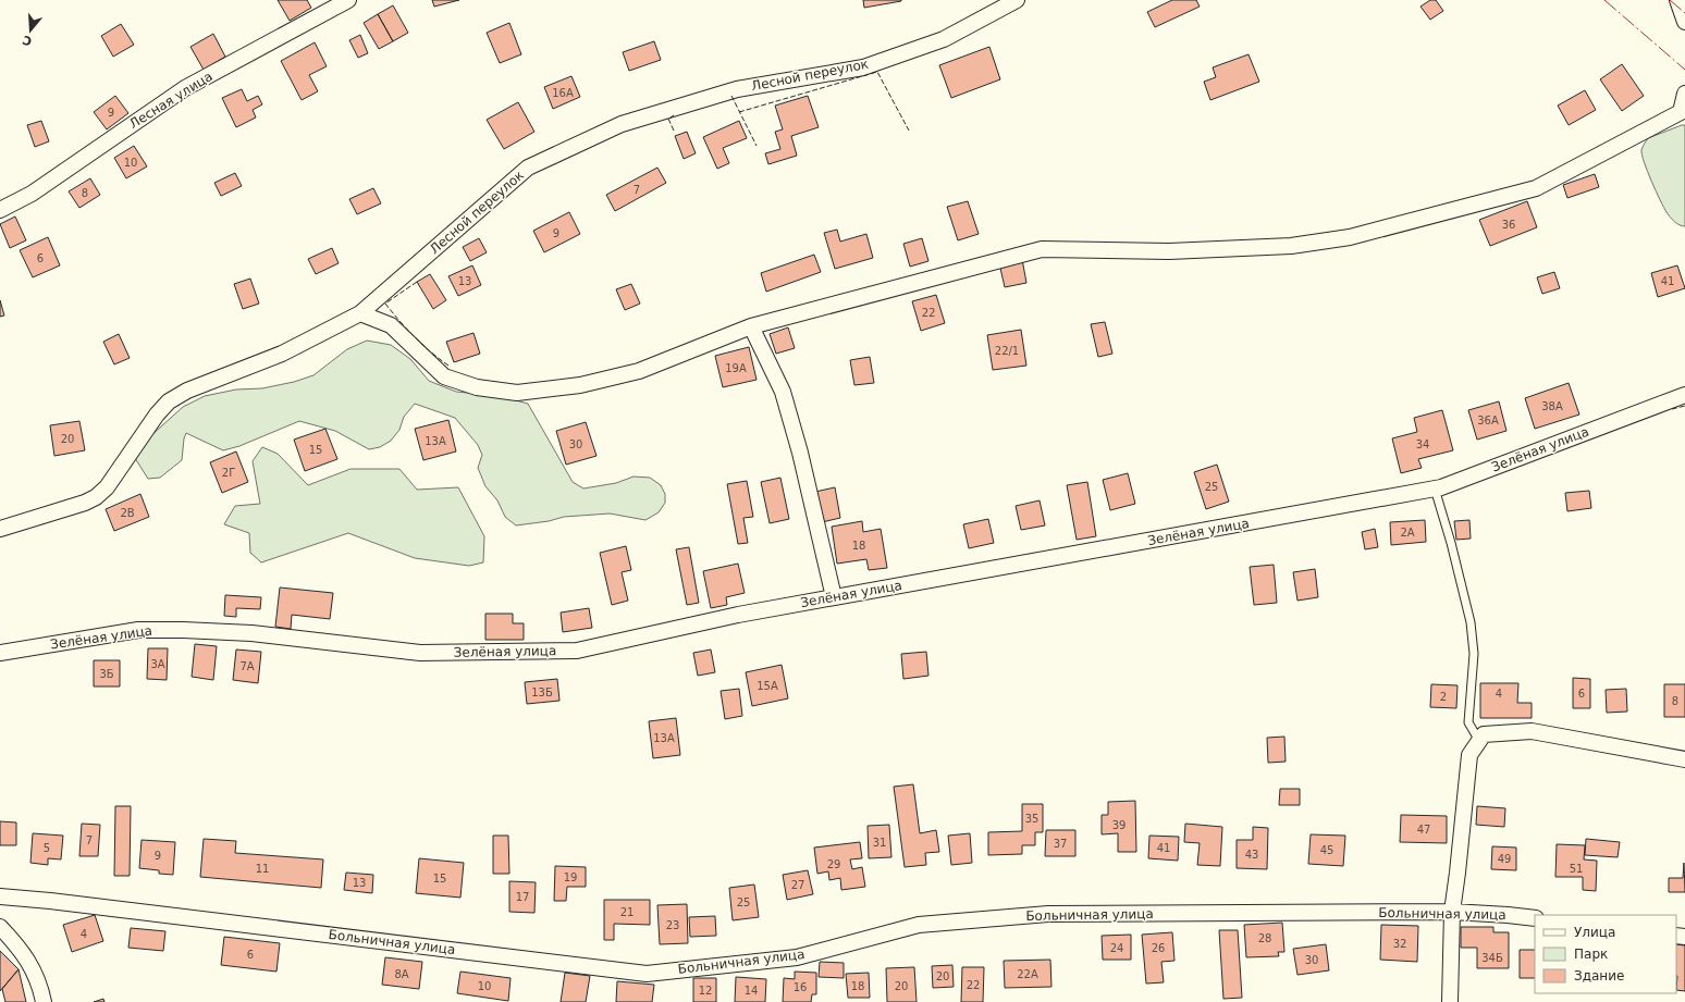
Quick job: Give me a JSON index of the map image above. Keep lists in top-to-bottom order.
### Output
{
  "streets": {
    "street": [
      "Лесной переулок",
      "Лесная улица",
      "Зелёная улица",
      "Больничная улица"
    ]
  },
  "house_numbers": [
    "16А",
    "9",
    "10",
    "7",
    "8",
    "36",
    "9",
    "6",
    "13",
    "41",
    "22",
    "22/1",
    "19А",
    "38А",
    "36А",
    "20",
    "13А",
    "30",
    "34",
    "15",
    "2Г",
    "25",
    "2В",
    "2А",
    "18",
    "3А",
    "7А",
    "3Б",
    "15А",
    "13Б",
    "4",
    "6",
    "2",
    "8",
    "13А",
    "35",
    "39",
    "47",
    "7",
    "31",
    "37",
    "5",
    "41",
    "45",
    "43",
    "9",
    "49",
    "29",
    "11",
    "51",
    "19",
    "15",
    "13",
    "27",
    "17",
    "25",
    "21",
    "23",
    "4",
    "28",
    "32",
    "24",
    "26",
    "6",
    "34Б",
    "30",
    "8А",
    "22А",
    "20",
    "22",
    "10",
    "18",
    "20",
    "16",
    "12",
    "14"
  ],
  "legend": ["Улица", "Парк", "Здание"],
  "north": "bottom"
}
